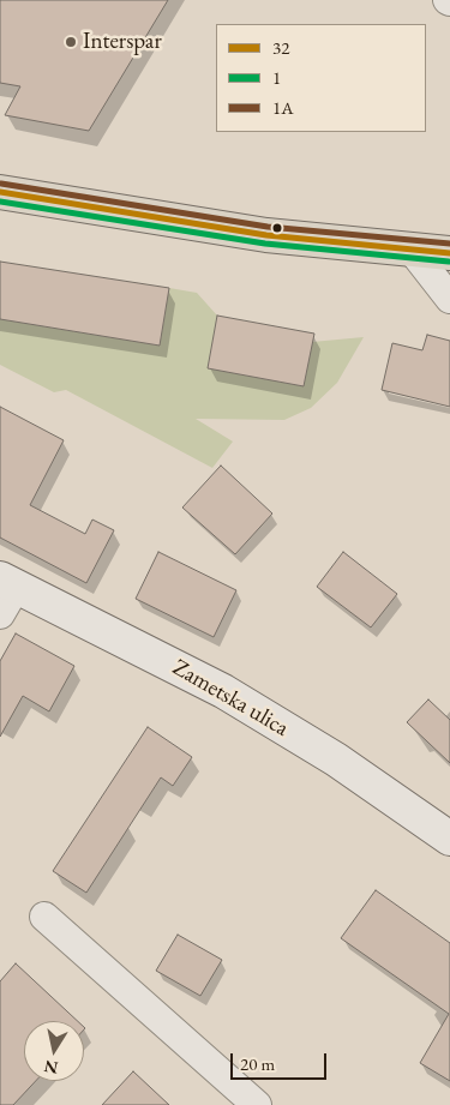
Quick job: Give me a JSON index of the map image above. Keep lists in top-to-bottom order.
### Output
{
  "streets": {
    "main road": ["Zametska ulica"]
  },
  "places": ["Interspar"],
  "lines": ["transit line 1A", "transit line 32", "transit line 1"],
  "legend": ["32", "1", "1A"],
  "scale_bar": "20 m",
  "north": "bottom"
}
